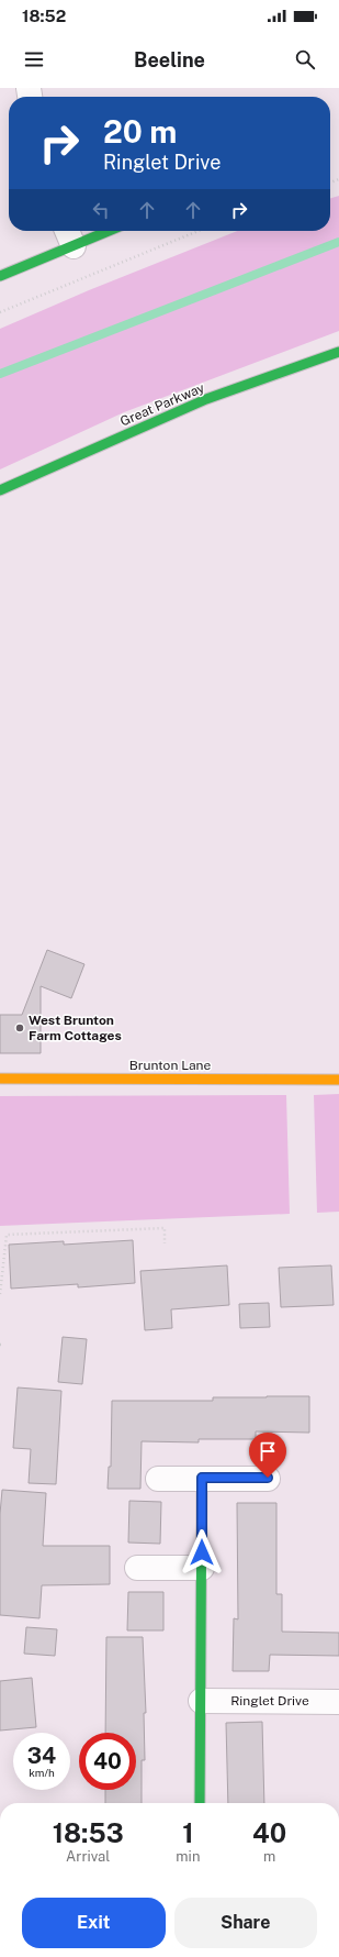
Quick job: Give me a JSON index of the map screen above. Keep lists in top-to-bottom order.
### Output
{
  "streets": {
    "street": ["Great Parkway", "Brunton Lane", "Ringlet Drive"]
  },
  "places": ["West Brunton Farm Cottages"],
  "page": {
    "status": "18:52",
    "header": "Beeline",
    "turn": ["20 m", "Ringlet Drive"],
    "speed": "34 km/h",
    "limit": "40",
    "eta": [
      "18:53",
      "Arrival",
      "1",
      "min",
      "40",
      "m"
    ],
    "buttons": ["Exit", "Share"]
  }
}
